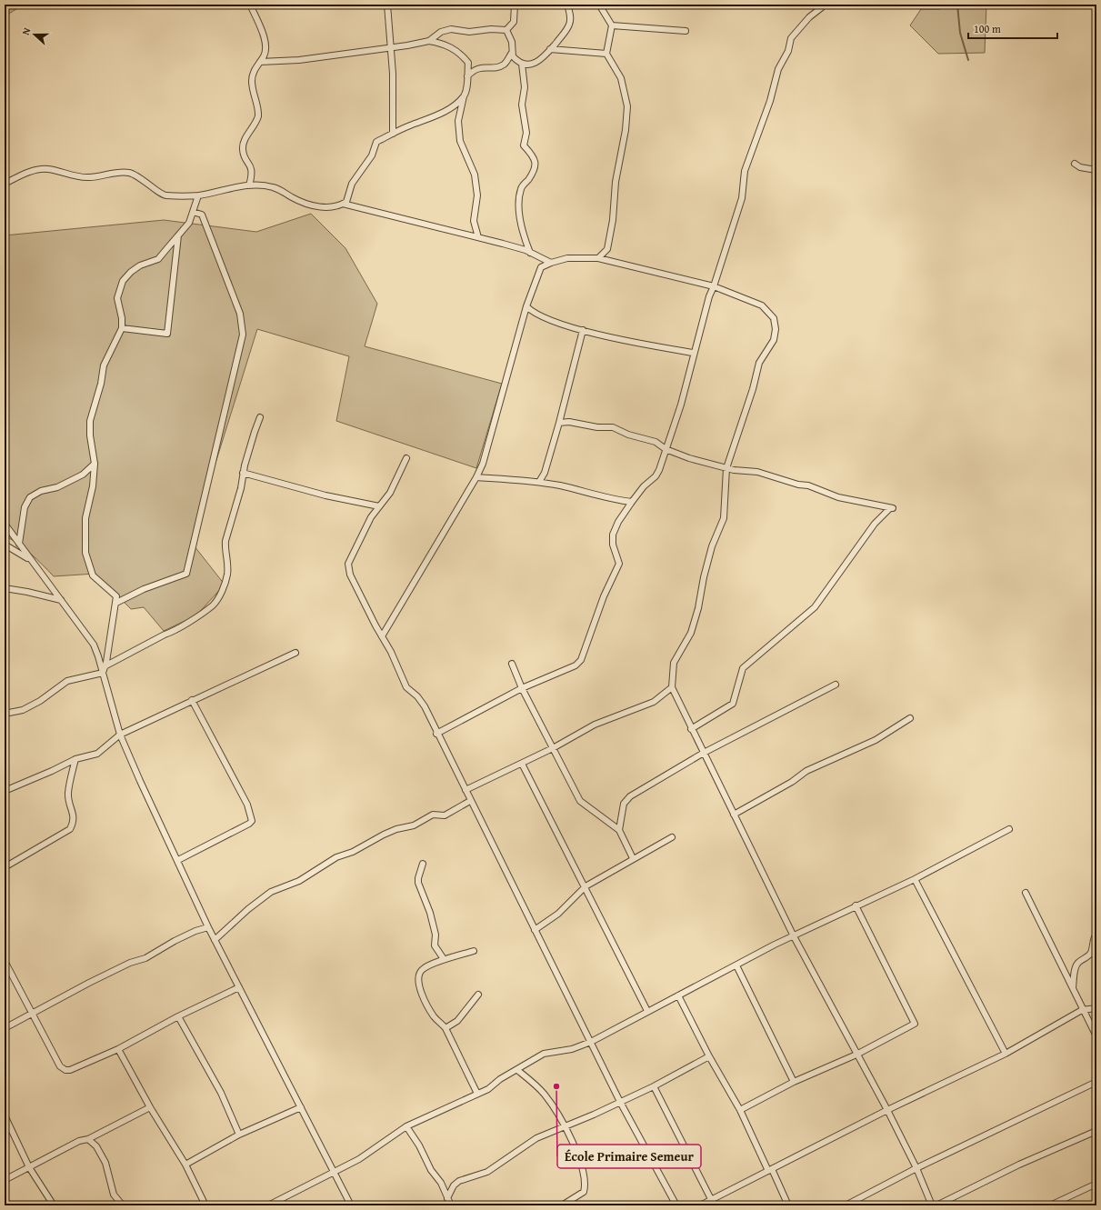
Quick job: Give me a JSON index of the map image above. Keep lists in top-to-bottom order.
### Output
{
  "places": ["École Primaire Semeur"],
  "scale_bar": "100 m",
  "north": "left"
}
